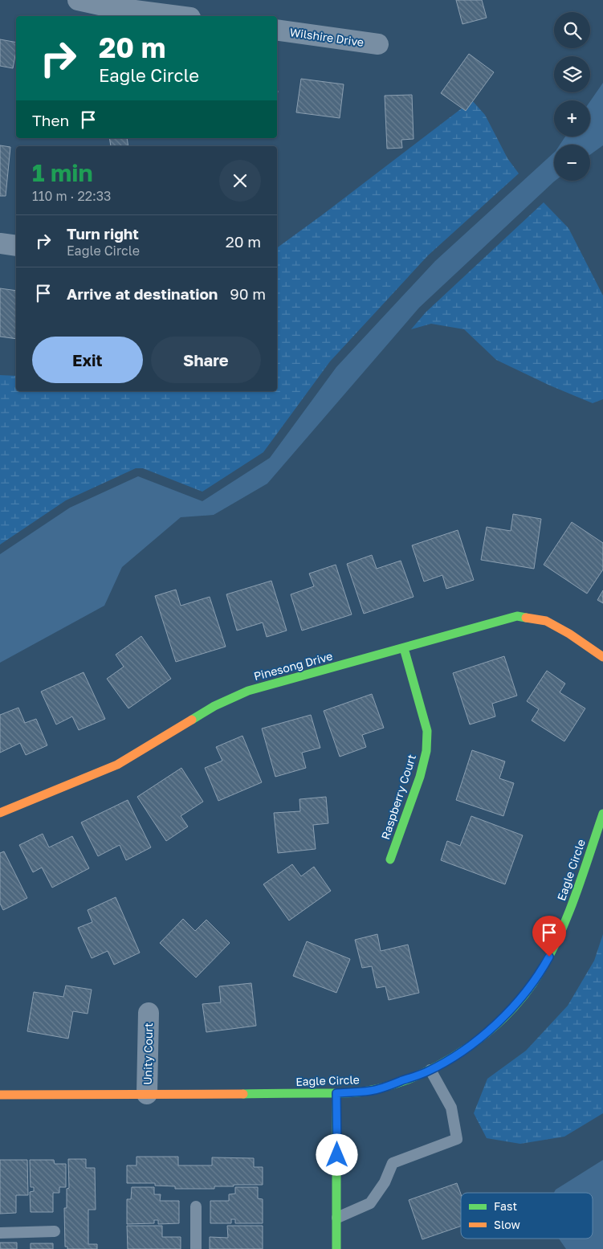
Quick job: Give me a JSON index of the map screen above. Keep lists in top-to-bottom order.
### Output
{
  "streets": {
    "street": [
      "Wilshire Drive",
      "Pinesong Drive",
      "Raspberry Court",
      "Eagle Circle",
      "Unity Court"
    ]
  },
  "crossings": [
    ["Pinesong Drive", "Raspberry Court"],
    ["Eagle Circle", "Unity Court"]
  ],
  "legend": ["Fast", "Slow"],
  "page": {
    "map_buttons": ["+", "−"],
    "turn": ["20 m", "Eagle Circle"],
    "then": "Then",
    "heading": ["1 min", "110 m · 22:33"],
    "list": [
      {
        "name": "Turn right",
        "note": "Eagle Circle",
        "value": "20 m"
      },
      {
        "name": "Arrive at destination",
        "value": "90 m"
      }
    ],
    "buttons": ["Exit", "Share"]
  }
}
